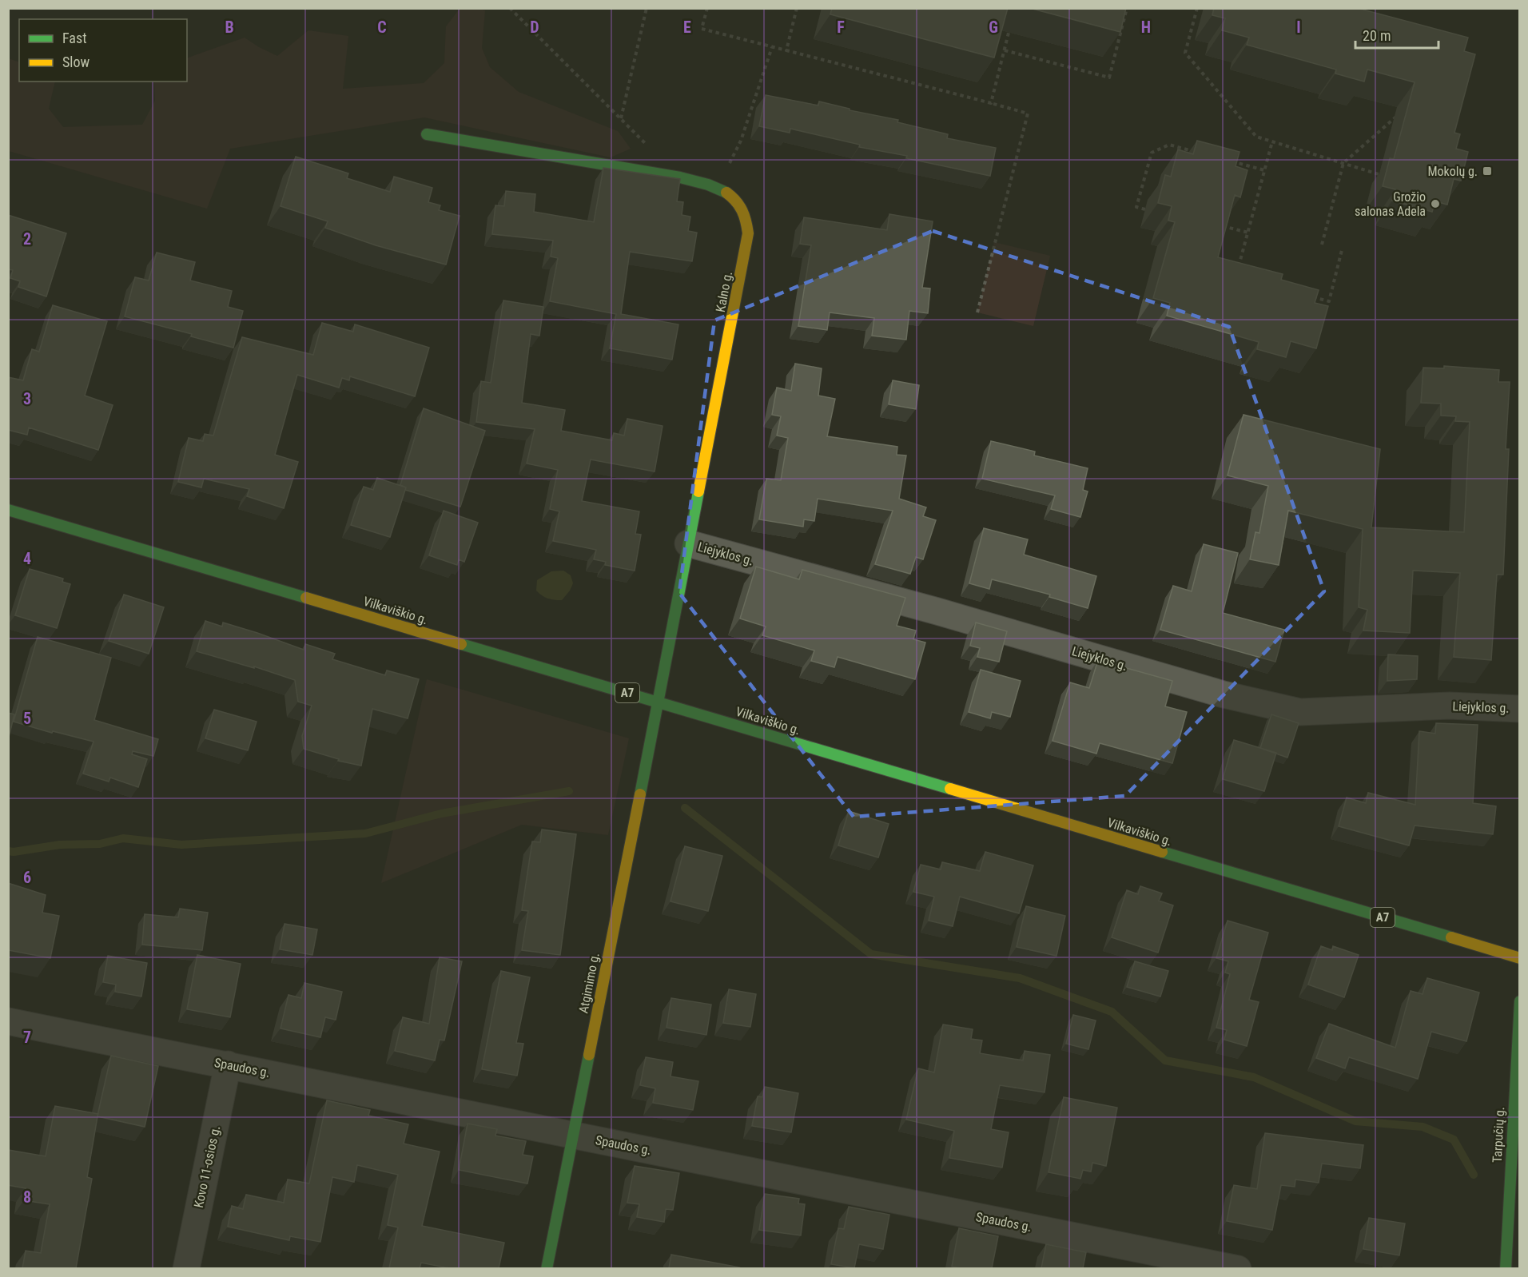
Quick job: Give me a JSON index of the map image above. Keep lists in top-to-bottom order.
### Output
{
  "streets": {
    "main road": [
      "Kalno g.",
      "Vilkaviškio g.",
      "A7",
      "Atgimimo g.",
      "Tarpučių g."
    ],
    "street": ["Liejyklos g.", "Spaudos g.", "Kovo 11-osios g."]
  },
  "crossings": [
    ["Kalno g.", "Liejyklos g."],
    ["Kalno g.", "Vilkaviškio g."],
    ["Kalno g.", "Atgimimo g."],
    ["Vilkaviškio g.", "Atgimimo g."],
    ["Atgimimo g.", "Spaudos g."],
    ["Spaudos g.", "Kovo 11-osios g."]
  ],
  "places": {
    "transit": ["Mokolų g."],
    "other": ["Grožio salonas Adela"]
  },
  "legend": ["Fast", "Slow"],
  "scale_bar": "20 m",
  "grid": {
    "columns": [
      "B",
      "C",
      "D",
      "E",
      "F",
      "G",
      "H",
      "I"
    ],
    "rows": [
      "2",
      "3",
      "4",
      "5",
      "6",
      "7",
      "8"
    ]
  }
}
